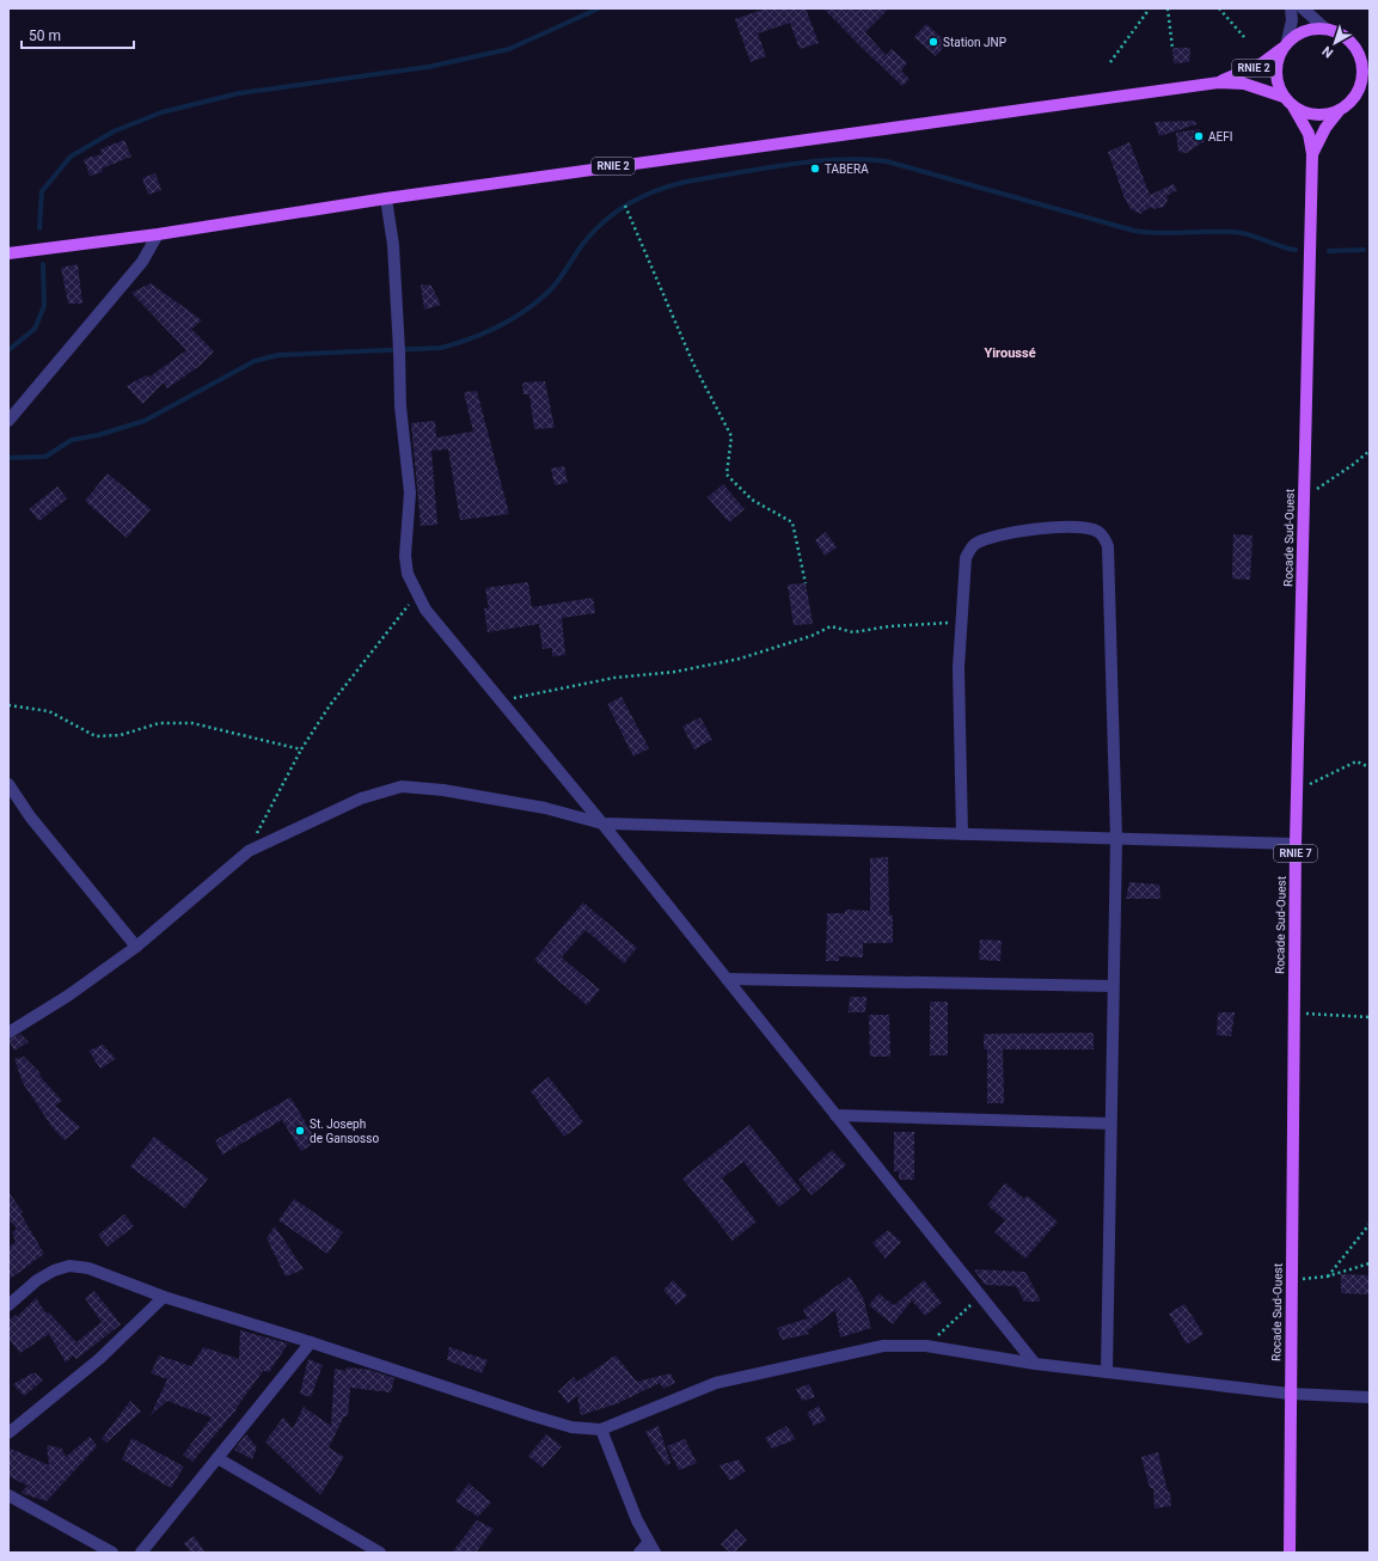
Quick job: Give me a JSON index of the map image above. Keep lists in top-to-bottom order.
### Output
{
  "streets": {
    "main road": ["RNIE 2", "Rocade Sud-Ouest", "RNIE 7"]
  },
  "crossings": [
    ["RNIE 2", "Rocade Sud-Ouest"]
  ],
  "districts": ["Yiroussé"],
  "places": [
    "Station JNP",
    "AEFI",
    "TABERA",
    "St. Joseph de Gansosso"
  ],
  "scale_bar": "50 m",
  "north": "bottom left"
}
